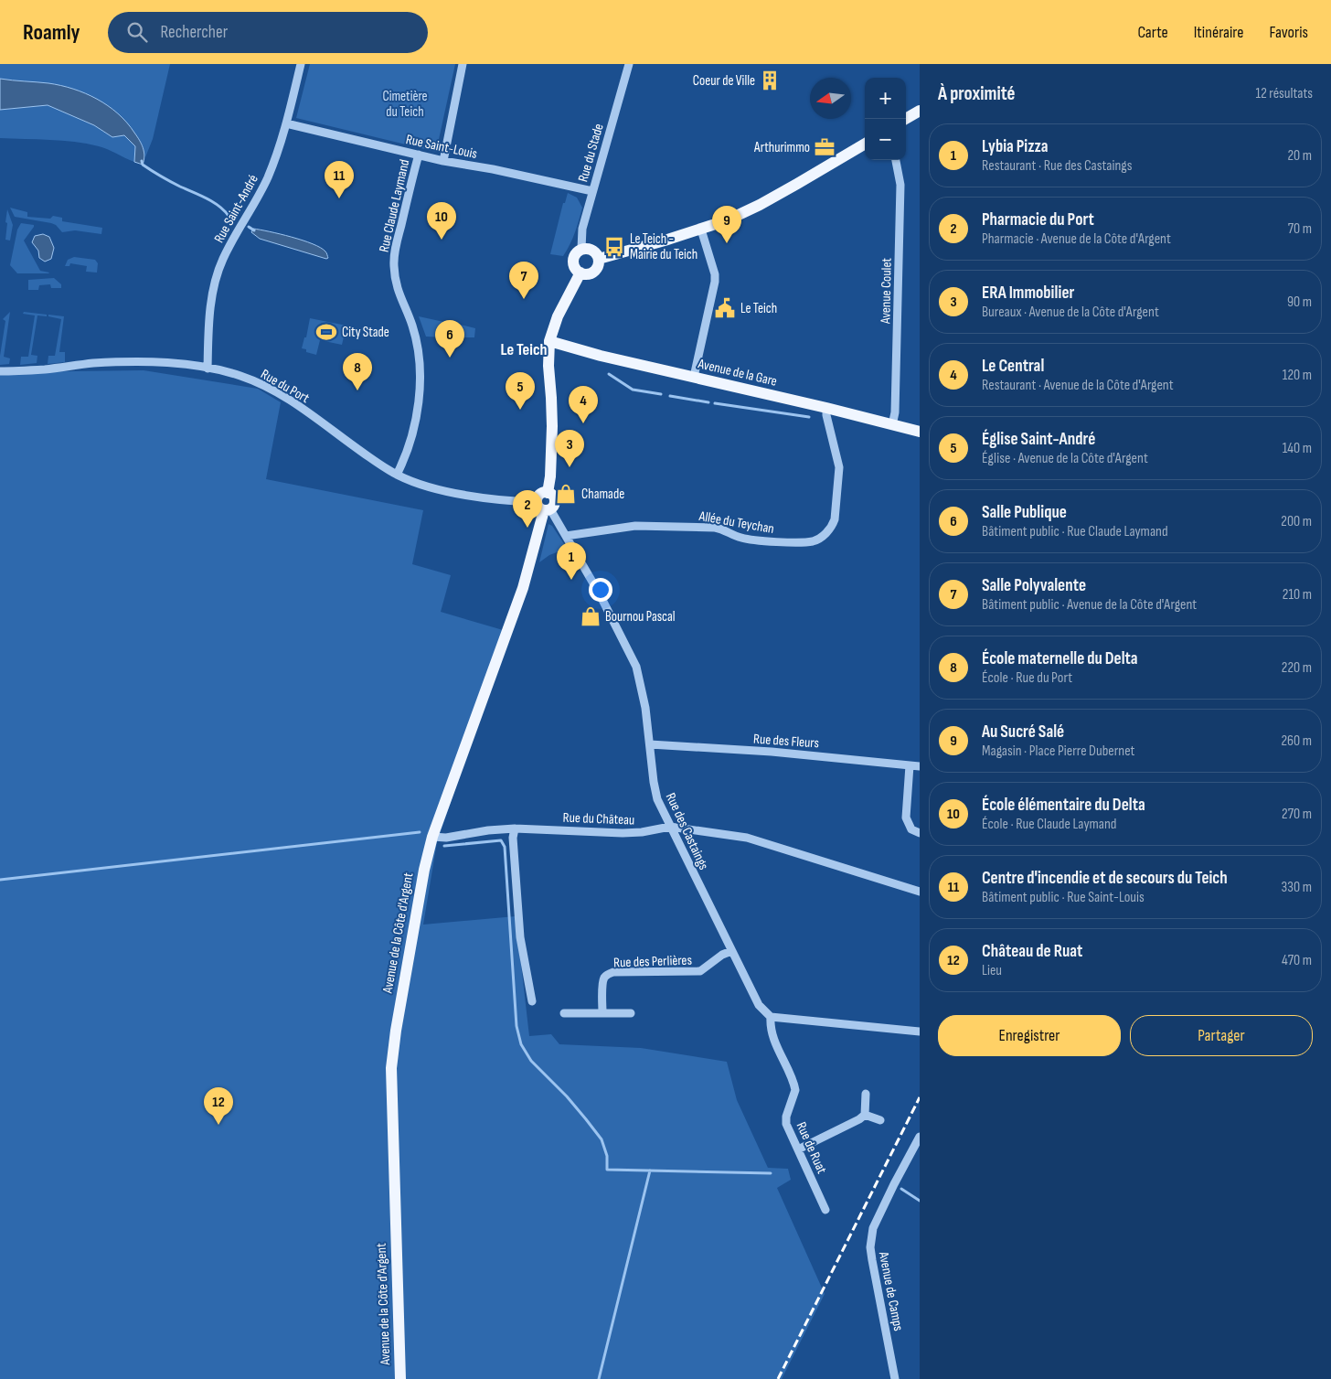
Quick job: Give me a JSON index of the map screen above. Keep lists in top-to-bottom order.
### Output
{
  "streets": {
    "main road": ["Avenue de la Gare", "Avenue de la Côte d'Argent"],
    "street": [
      "Rue Saint-Louis",
      "Rue du Stade",
      "Rue Claude Laymand",
      "Rue Saint-André",
      "Avenue Coulet",
      "Rue du Port",
      "Allée du Teychan",
      "Rue des Fleurs",
      "Rue du Château",
      "Rue des Castaings",
      "Rue des Perlières",
      "Rue de Ruat",
      "Avenue de Camps"
    ]
  },
  "crossings": [
    ["Rue Saint-Louis", "Rue du Stade"],
    ["Rue Saint-Louis", "Rue Claude Laymand"],
    ["Rue Saint-Louis", "Rue Saint-André"],
    ["Rue Claude Laymand", "Rue du Port"],
    ["Rue Saint-André", "Rue du Port"],
    ["Avenue Coulet", "Avenue de la Gare"],
    ["Avenue de la Gare", "Allée du Teychan"],
    ["Rue du Port", "Rue des Castaings"],
    ["Rue du Port", "Avenue de la Côte d'Argent"],
    ["Allée du Teychan", "Rue des Castaings"],
    ["Rue des Fleurs", "Rue des Castaings"],
    ["Rue du Château", "Rue des Castaings"],
    ["Rue du Château", "Avenue de la Côte d'Argent"],
    ["Rue des Castaings", "Avenue de la Côte d'Argent"],
    ["Rue des Castaings", "Rue des Perlières"],
    ["Rue des Castaings", "Rue de Ruat"]
  ],
  "districts": ["Le Teich"],
  "parks": ["Cimetière du Teich"],
  "places": {
    "building": ["Coeur de Ville"],
    "office": ["Arthurimmo"],
    "bus stop": ["Le Teich - Mairie du Teich"],
    "public building": ["Le Teich"],
    "sports": ["City Stade"],
    "shop": ["Chamade", "Bournou Pascal"]
  },
  "north": "left",
  "page": {
    "header": "Roamly",
    "search": "Rechercher",
    "nav": ["Carte", "Itinéraire", "Favoris"],
    "heading": ["À proximité", "12 résultats"],
    "map_buttons": ["+", "−"],
    "list": [
      {
        "mark": "1",
        "name": "Lybia Pizza",
        "note": "Restaurant · Rue des Castaings",
        "value": "20 m"
      },
      {
        "mark": "2",
        "name": "Pharmacie du Port",
        "note": "Pharmacie · Avenue de la Côte d'Argent",
        "value": "70 m"
      },
      {
        "mark": "3",
        "name": "ERA Immobilier",
        "note": "Bureaux · Avenue de la Côte d'Argent",
        "value": "90 m"
      },
      {
        "mark": "4",
        "name": "Le Central",
        "note": "Restaurant · Avenue de la Côte d'Argent",
        "value": "120 m"
      },
      {
        "mark": "5",
        "name": "Église Saint-André",
        "note": "Église · Avenue de la Côte d'Argent",
        "value": "140 m"
      },
      {
        "mark": "6",
        "name": "Salle Publique",
        "note": "Bâtiment public · Rue Claude Laymand",
        "value": "200 m"
      },
      {
        "mark": "7",
        "name": "Salle Polyvalente",
        "note": "Bâtiment public · Avenue de la Côte d'Argent",
        "value": "210 m"
      },
      {
        "mark": "8",
        "name": "École maternelle du Delta",
        "note": "École · Rue du Port",
        "value": "220 m"
      },
      {
        "mark": "9",
        "name": "Au Sucré Salé",
        "note": "Magasin · Place Pierre Dubernet",
        "value": "260 m"
      },
      {
        "mark": "10",
        "name": "École élémentaire du Delta",
        "note": "École · Rue Claude Laymand",
        "value": "270 m"
      },
      {
        "mark": "11",
        "name": "Centre d'incendie et de secours du Teich",
        "note": "Bâtiment public · Rue Saint-Louis",
        "value": "330 m"
      },
      {
        "mark": "12",
        "name": "Château de Ruat",
        "note": "Lieu",
        "value": "470 m"
      }
    ],
    "pins": [
      "11",
      "10",
      "9",
      "7",
      "6",
      "8",
      "5",
      "4",
      "3",
      "2",
      "1",
      "12"
    ],
    "buttons": ["Enregistrer", "Partager"]
  }
}
